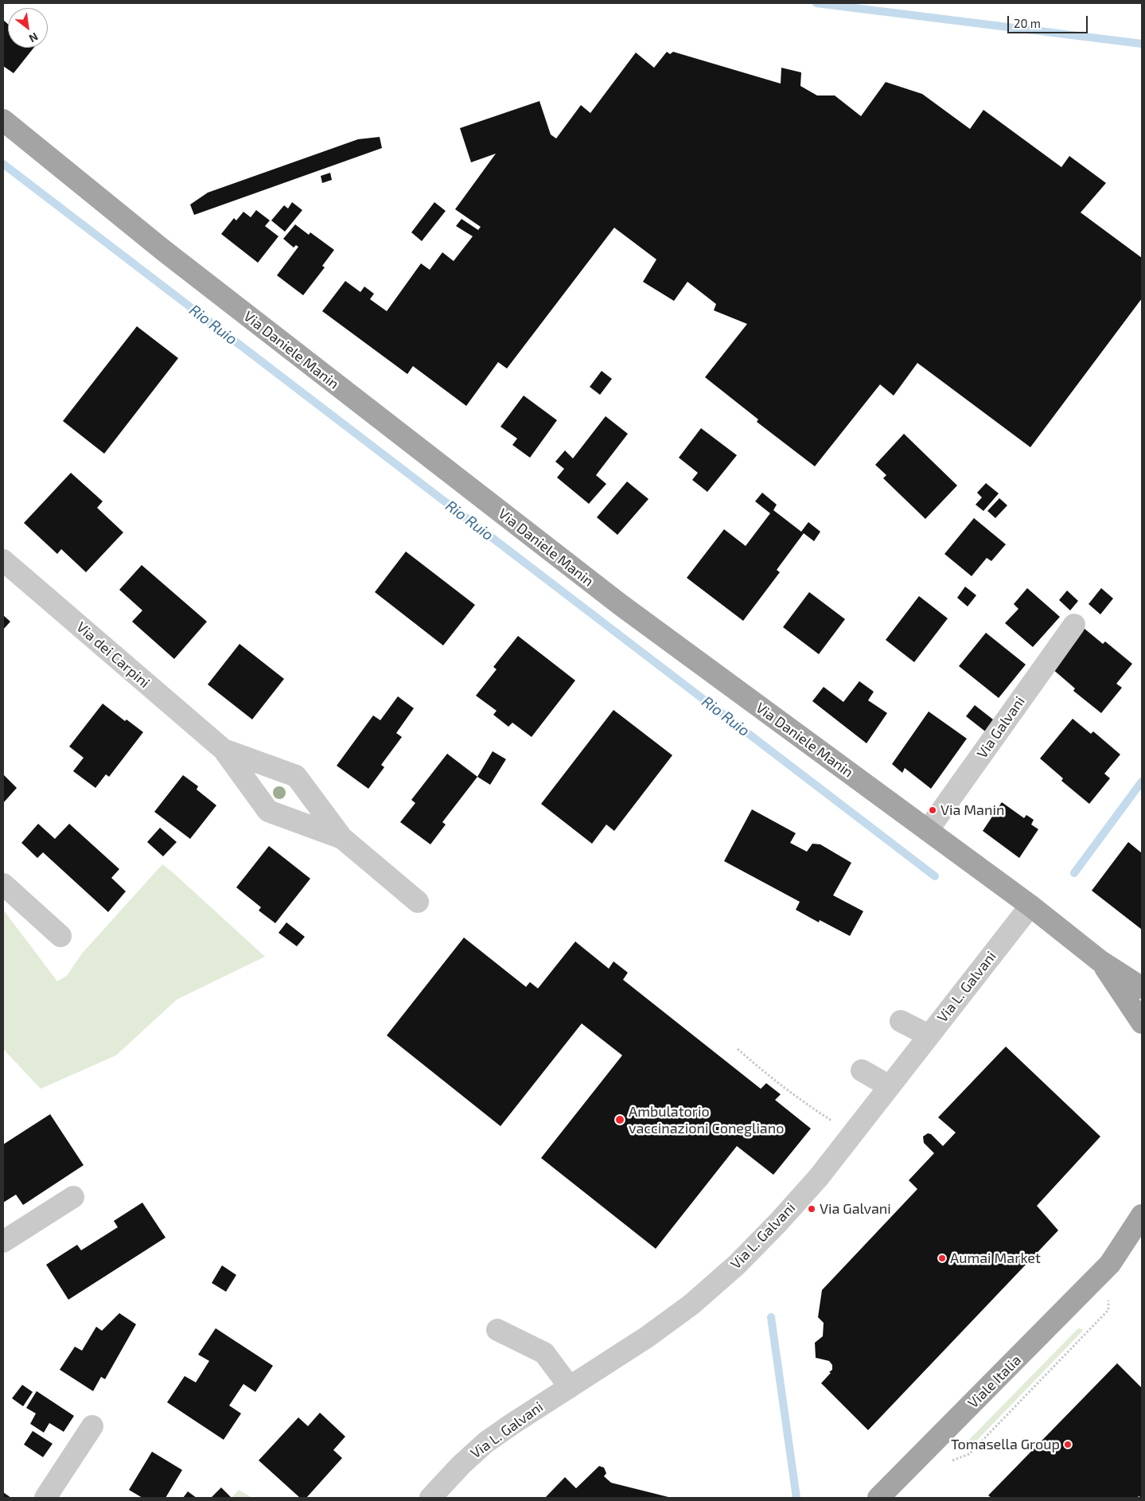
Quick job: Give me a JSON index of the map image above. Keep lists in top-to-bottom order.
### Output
{
  "streets": {
    "main road": ["Via Daniele Manin", "Viale Italia"],
    "street": ["Via dei Carpini", "Via Galvani", "Via L. Galvani"]
  },
  "crossings": [
    ["Via Daniele Manin", "Via Galvani"],
    ["Via Daniele Manin", "Via L. Galvani"]
  ],
  "water": ["Rio Ruio"],
  "places": [
    "Via Manin",
    "Ambulatorio vaccinazioni Conegliano",
    "Via Galvani",
    "Aumai Market",
    "Tomasella Group"
  ],
  "scale_bar": "20 m",
  "north": "bottom right"
}
